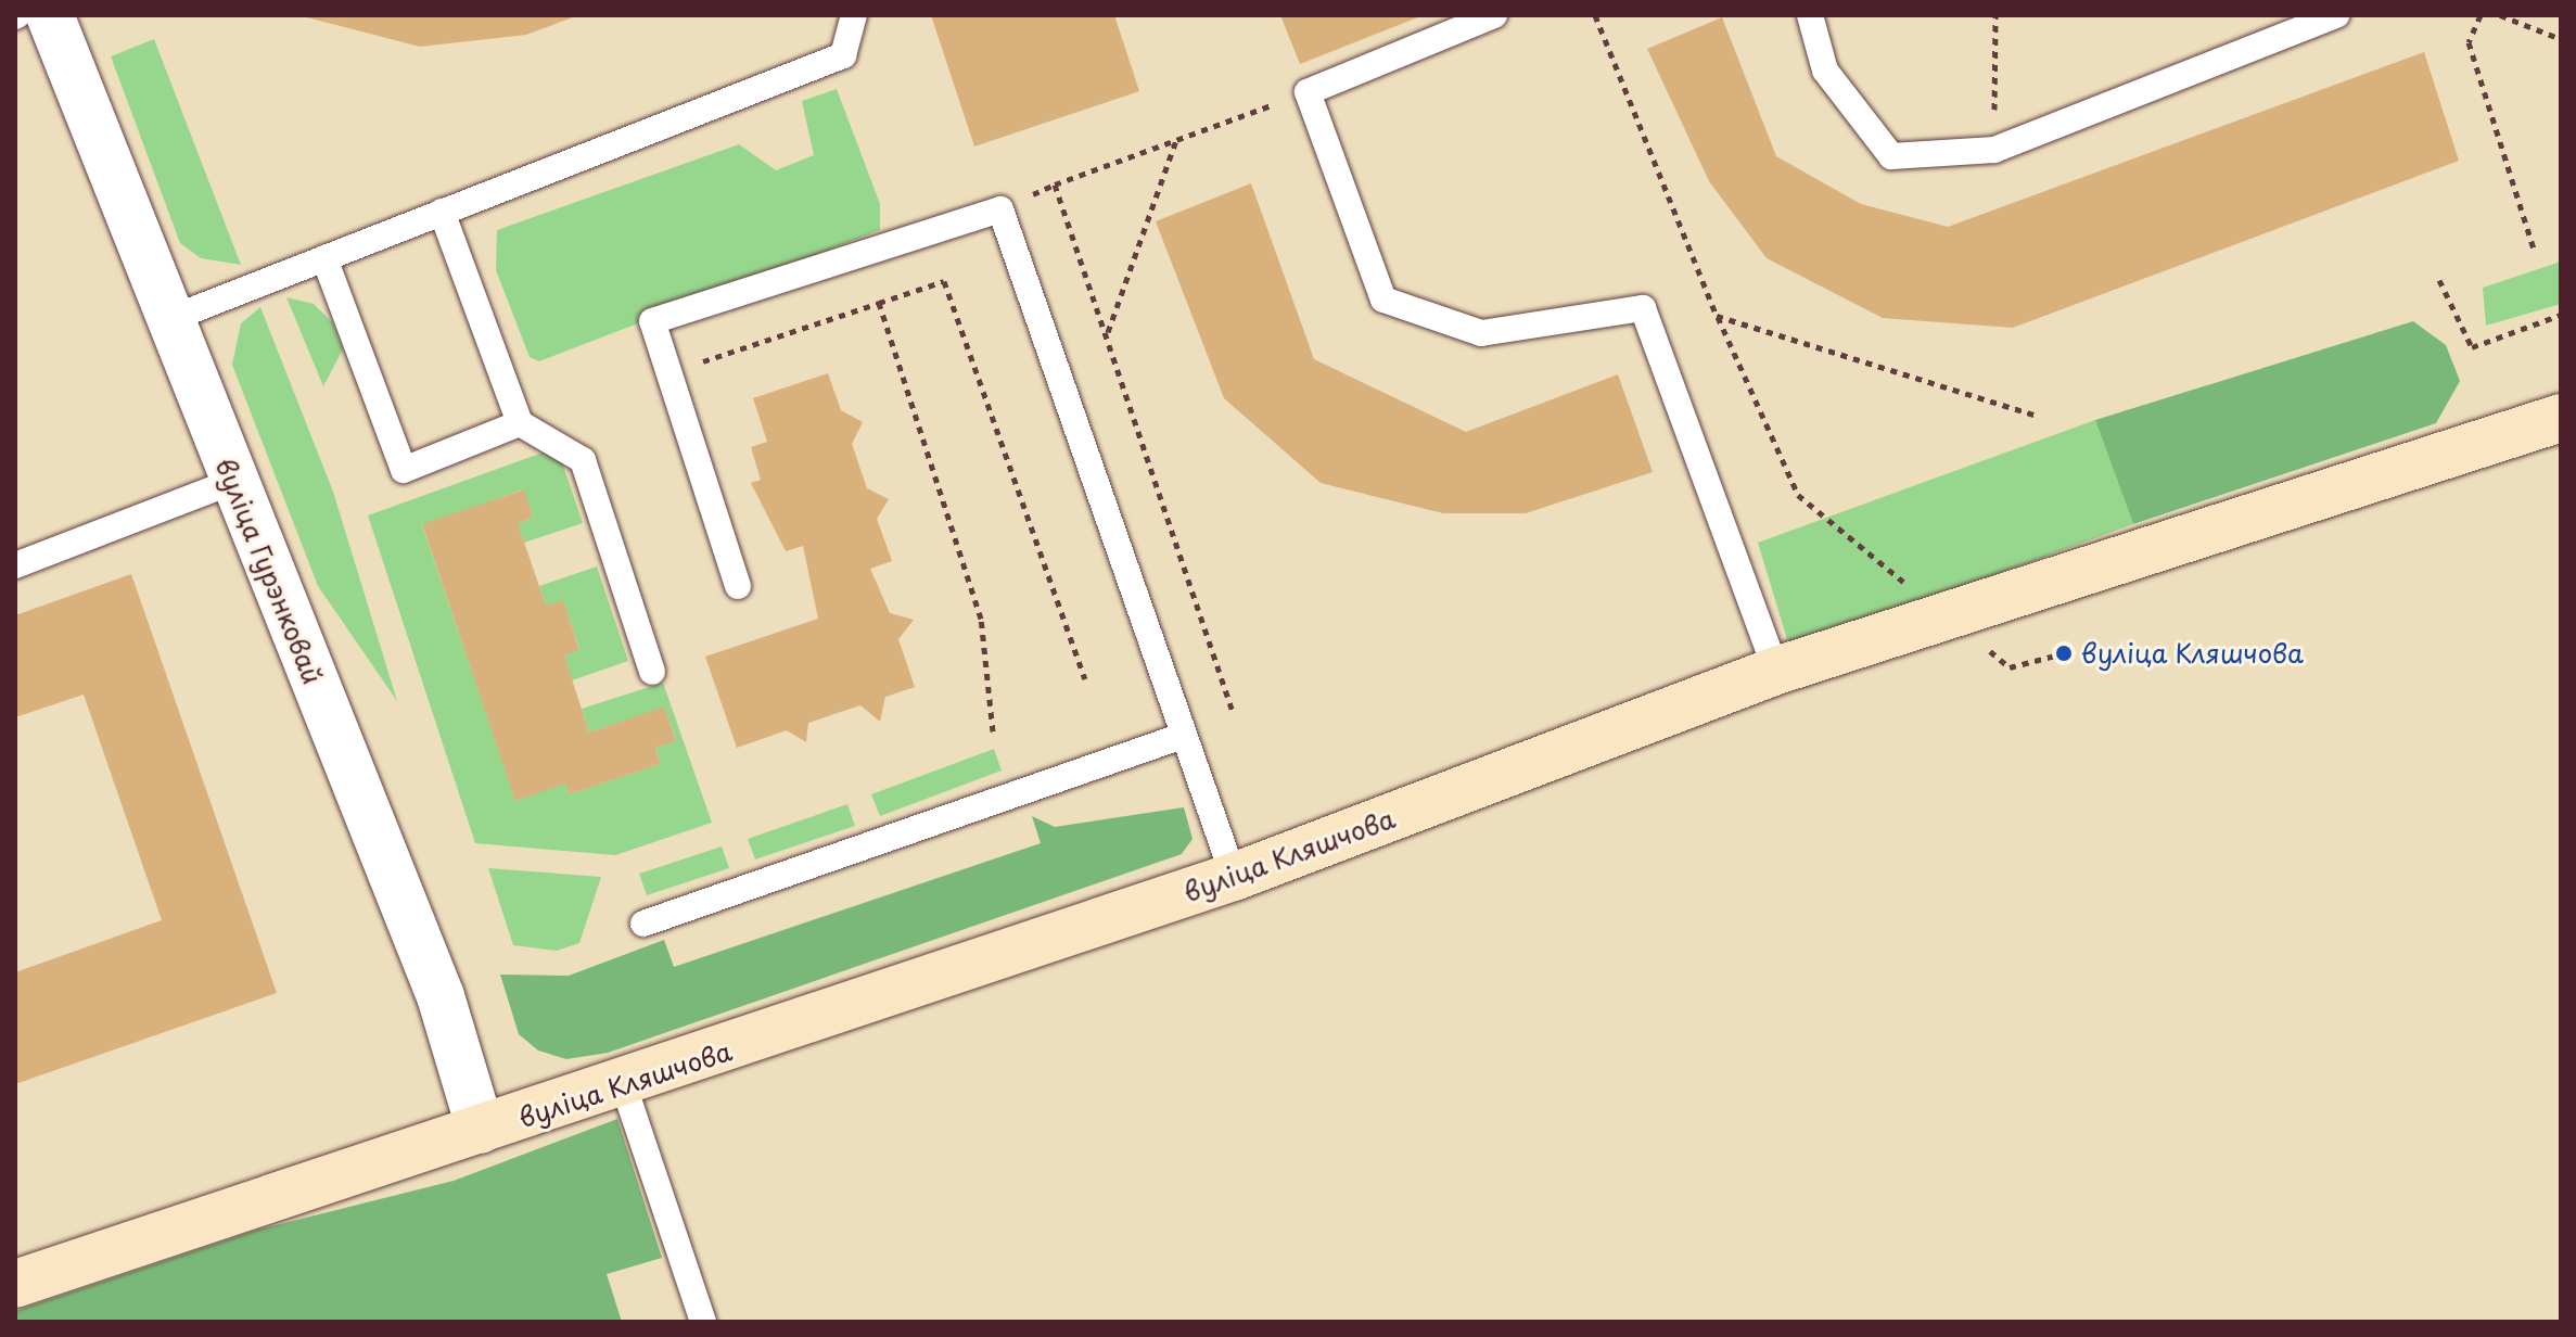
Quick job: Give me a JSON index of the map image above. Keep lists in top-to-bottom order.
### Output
{
  "streets": {
    "street": ["вуліца Гурэнковай", "вуліца Кляшчова"]
  },
  "crossings": [
    ["вуліца Гурэнковай", "вуліца Кляшчова"]
  ],
  "places": ["вуліца Кляшчова"]
}
